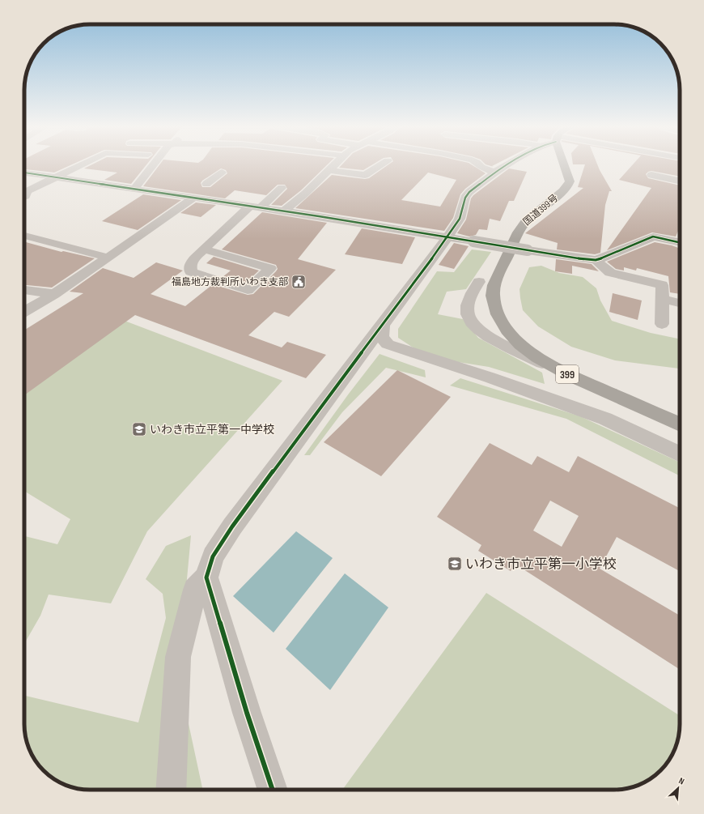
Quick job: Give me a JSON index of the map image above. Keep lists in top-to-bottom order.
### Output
{
  "streets": {
    "highway": ["国道399号", "399"]
  },
  "places": {
    "public building": ["福島地方裁判所いわき支部"],
    "school or university": ["いわき市立平第一中学校", "いわき市立平第一小学校"]
  },
  "north": "top right"
}
